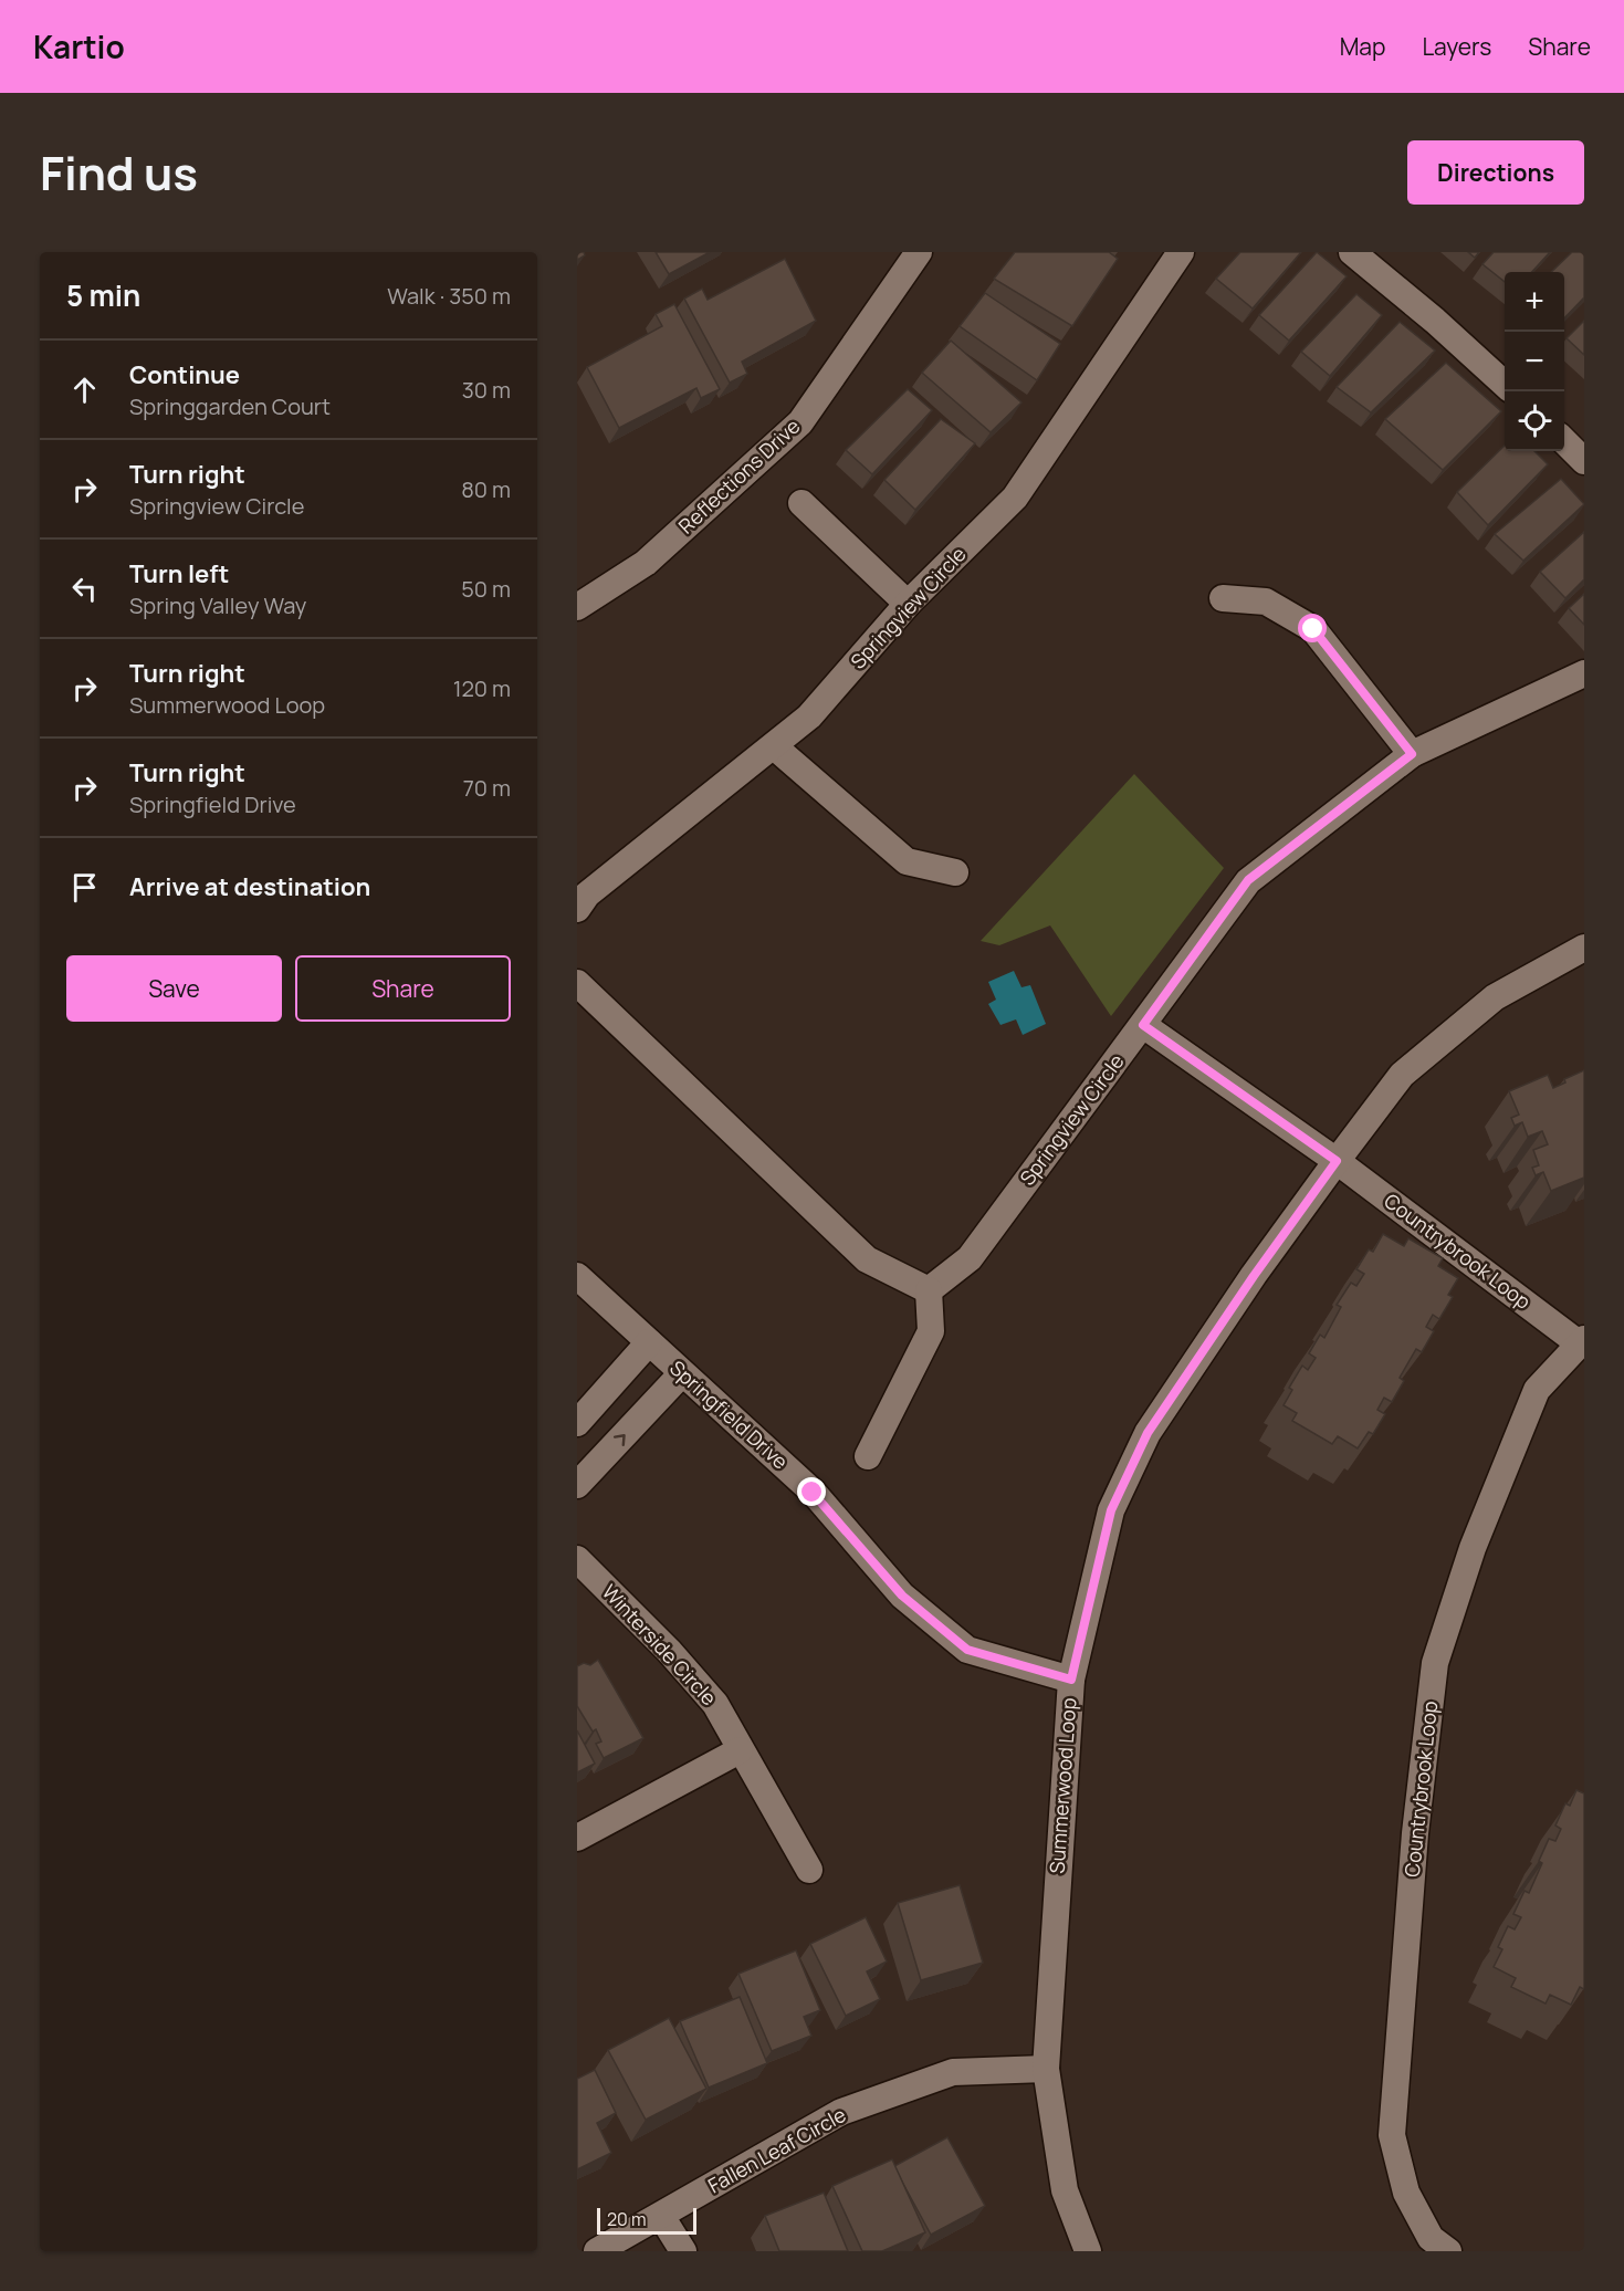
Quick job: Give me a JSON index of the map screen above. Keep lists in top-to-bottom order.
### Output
{
  "streets": {
    "street": [
      "Reflections Drive",
      "Springview Circle",
      "Countrybrook Loop",
      "Springfield Drive",
      "Winterside Circle",
      "Summerwood Loop",
      "Fallen Leaf Circle"
    ]
  },
  "crossings": [
    ["Springview Circle", "Countrybrook Loop"],
    ["Countrybrook Loop", "Summerwood Loop"],
    ["Springfield Drive", "Summerwood Loop"],
    ["Summerwood Loop", "Fallen Leaf Circle"]
  ],
  "scale_bar": "20 m",
  "page": {
    "header": "Kartio",
    "nav": ["Map", "Layers", "Share"],
    "title": "Find us",
    "buttons": [
      "Directions",
      ["Save", "Share"]
    ],
    "heading": ["5 min", "Walk · 350 m"],
    "map_buttons": ["+", "−"],
    "list": [
      ["Continue", "Springgarden Court", "30 m"],
      ["Turn right", "Springview Circle", "80 m"],
      ["Turn left", "Spring Valley Way", "50 m"],
      ["Turn right", "Summerwood Loop", "120 m"],
      ["Turn right", "Springfield Drive", "70 m"],
      "Arrive at destination"
    ],
    "scale": "20 m"
  }
}
